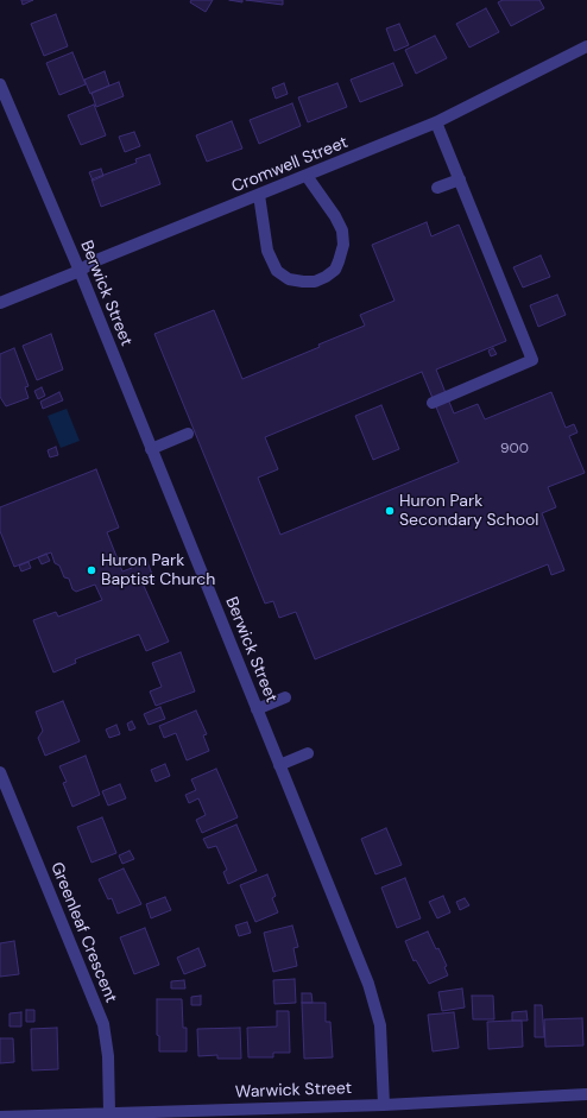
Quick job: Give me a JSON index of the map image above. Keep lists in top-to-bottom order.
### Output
{
  "streets": {
    "street": [
      "Cromwell Street",
      "Berwick Street",
      "Greenleaf Crescent",
      "Warwick Street"
    ]
  },
  "crossings": [
    ["Cromwell Street", "Berwick Street"],
    ["Berwick Street", "Warwick Street"],
    ["Greenleaf Crescent", "Warwick Street"]
  ],
  "places": ["Huron Park Secondary School", "Huron Park Baptist Church"],
  "house_numbers": ["900"]
}
